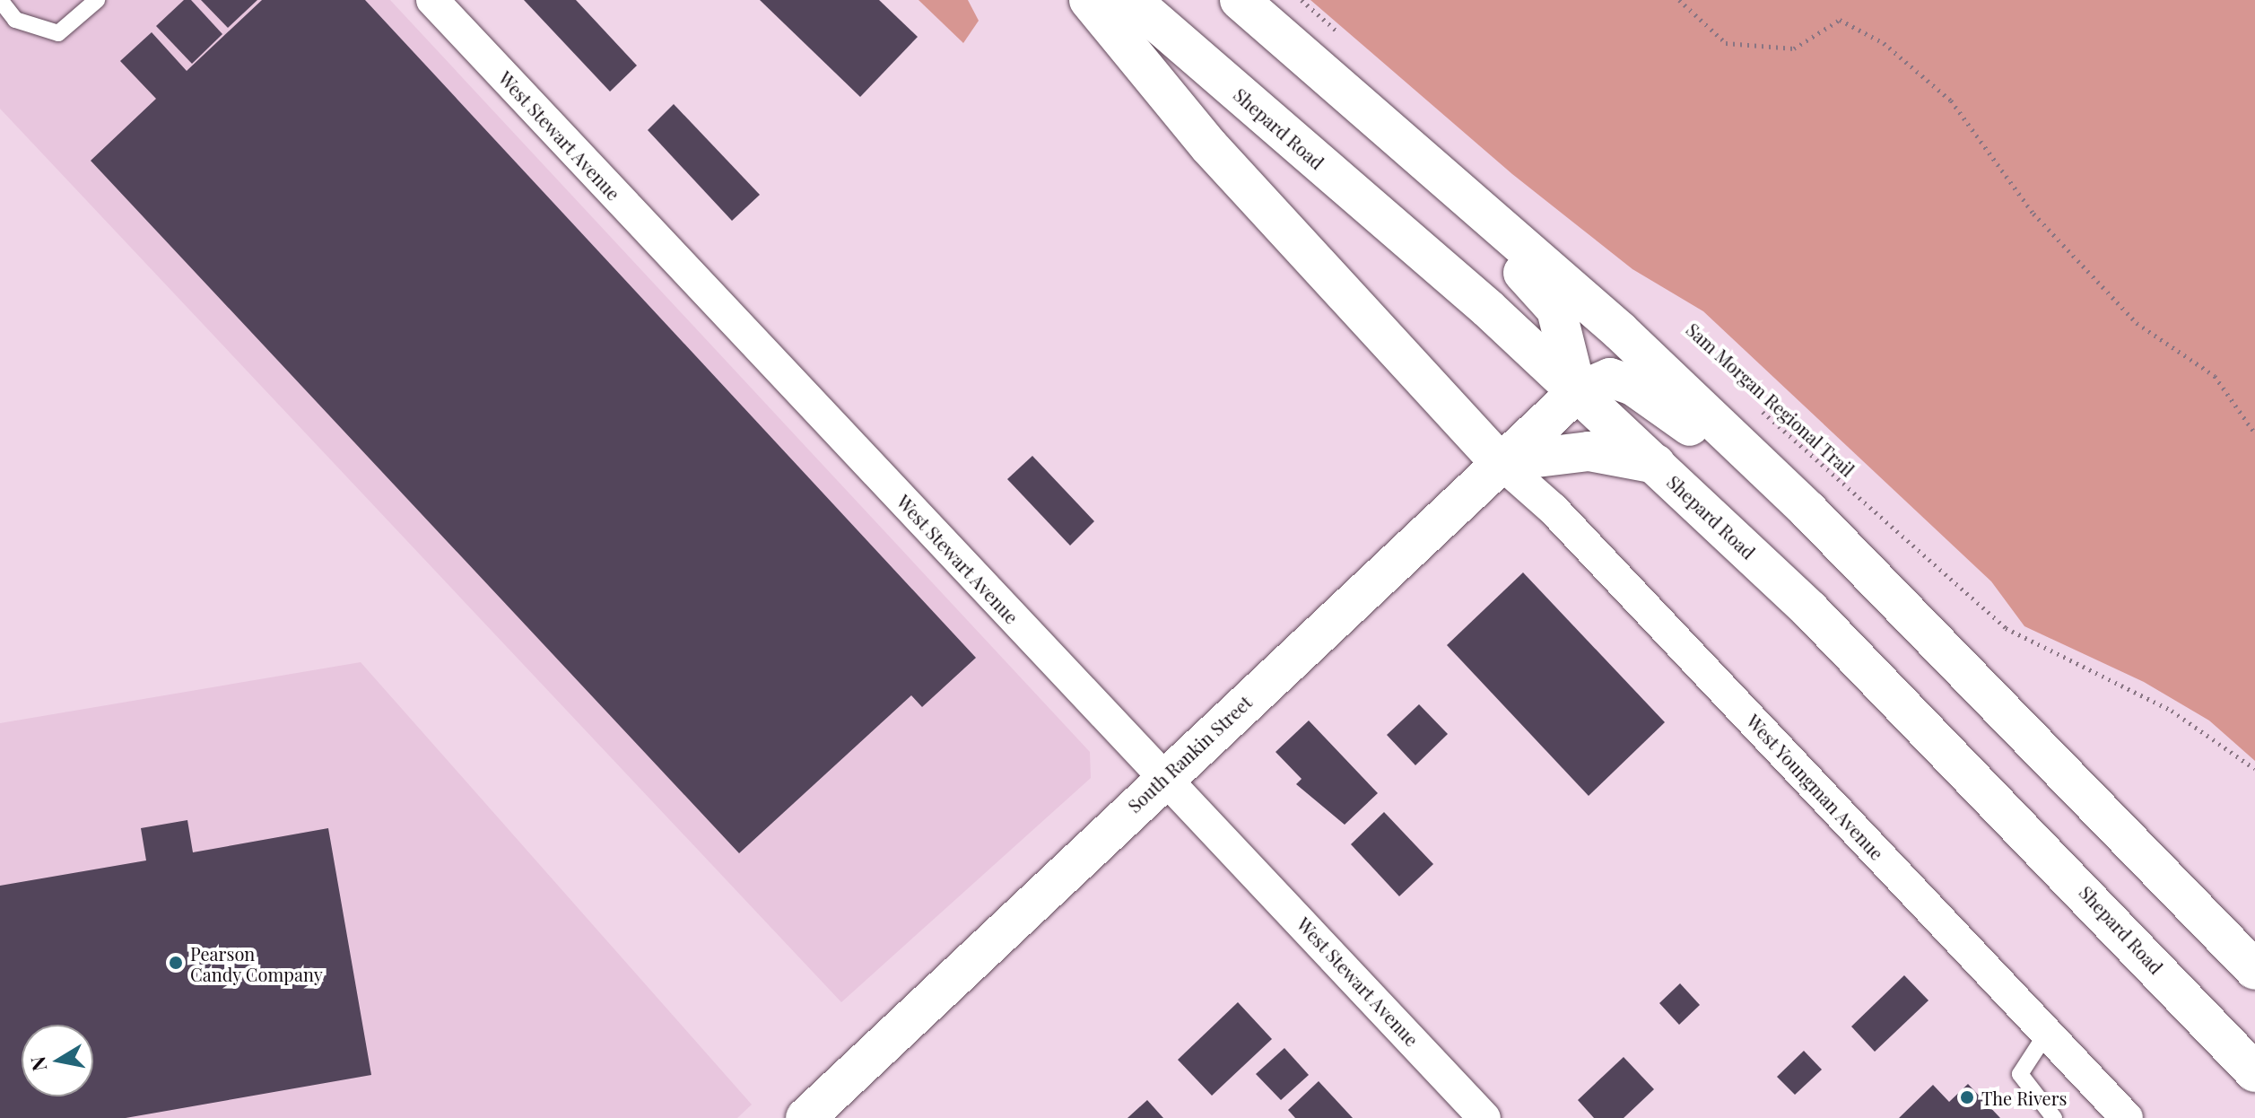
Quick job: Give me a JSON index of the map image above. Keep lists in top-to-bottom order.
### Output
{
  "streets": {
    "main road": ["Shepard Road", "South Rankin Street"],
    "street": ["West Stewart Avenue", "West Youngman Avenue"],
    "path": ["Sam Morgan Regional Trail"]
  },
  "crossings": [
    ["Shepard Road", "South Rankin Street"],
    ["West Stewart Avenue", "South Rankin Street"],
    ["South Rankin Street", "West Youngman Avenue"]
  ],
  "places": ["Pearson Candy Company", "The Rivers"],
  "north": "left"
}
